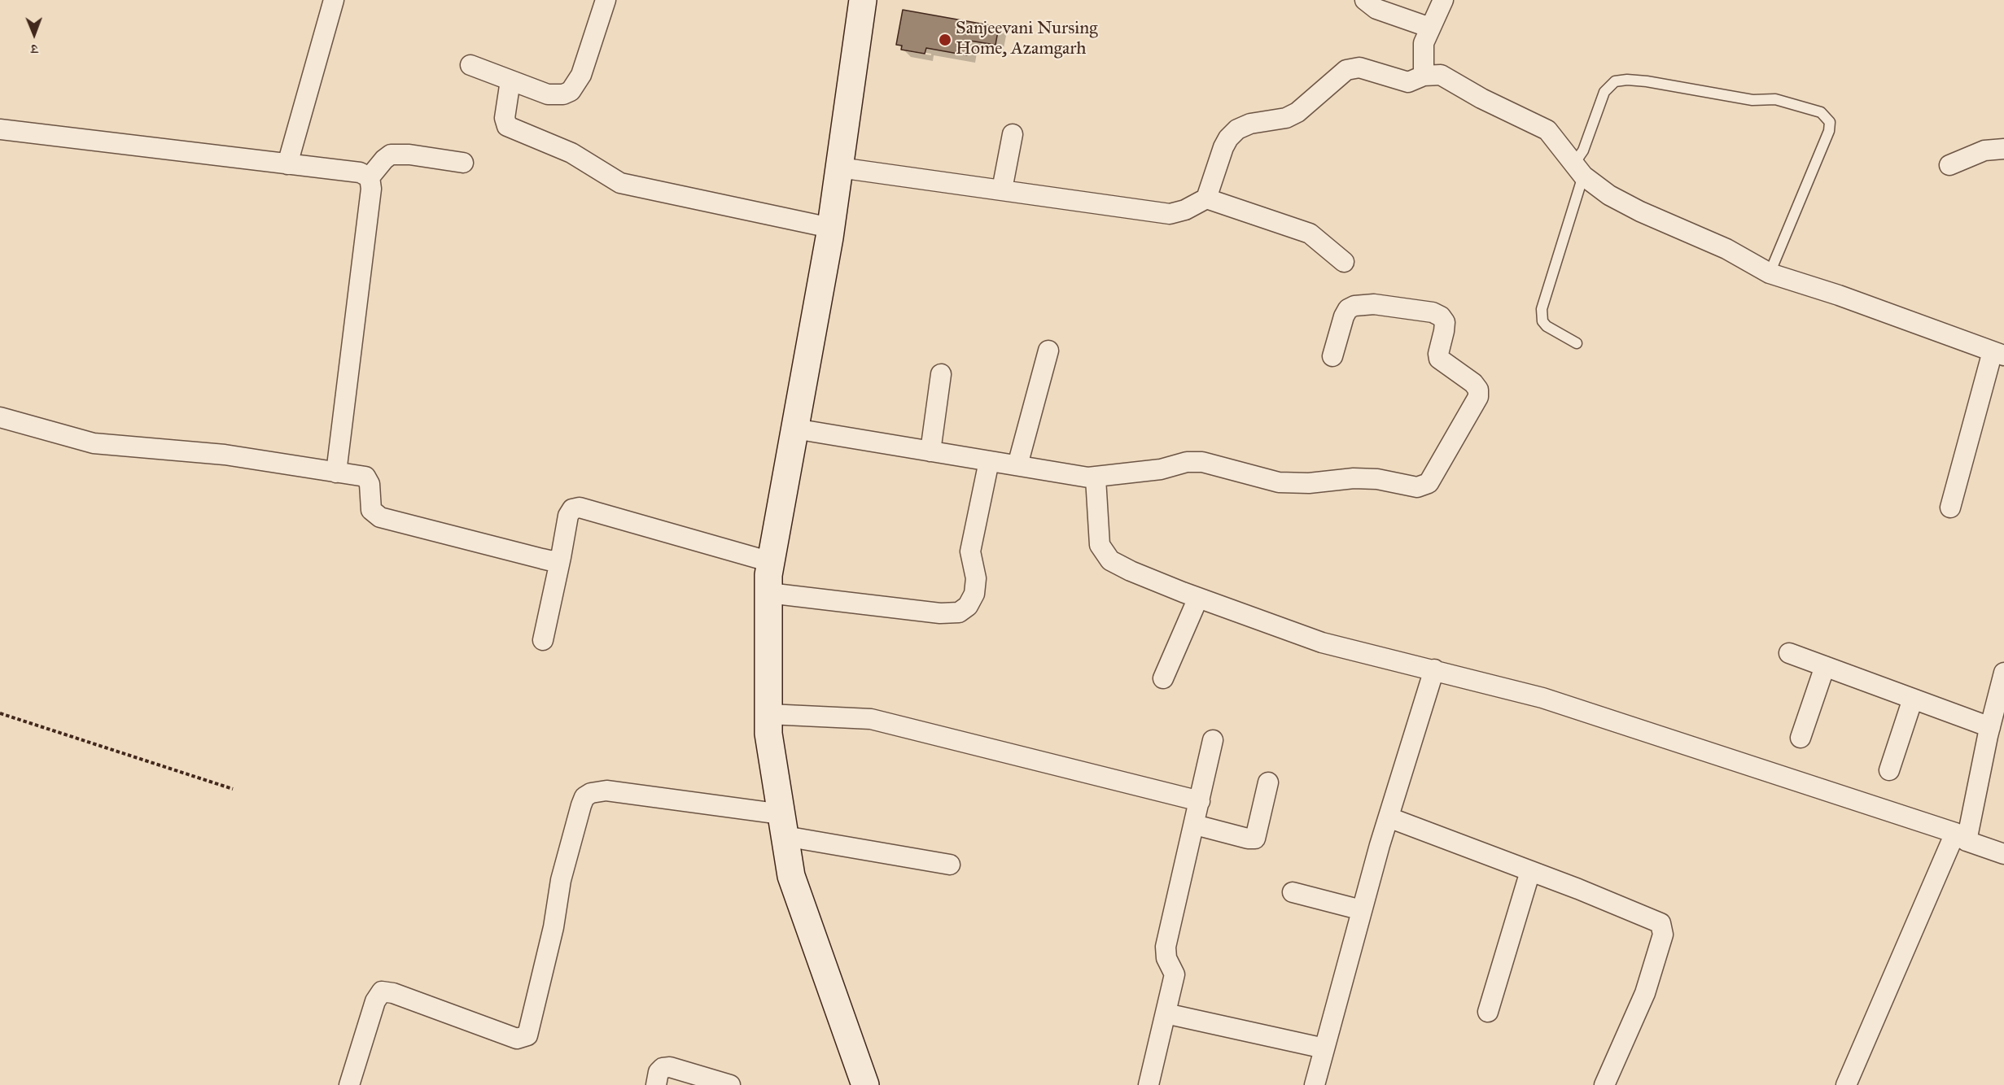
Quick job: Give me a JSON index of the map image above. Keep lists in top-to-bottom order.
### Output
{
  "places": ["Sanjeevani Nursing Home, Azamgarh"],
  "north": "bottom"
}
